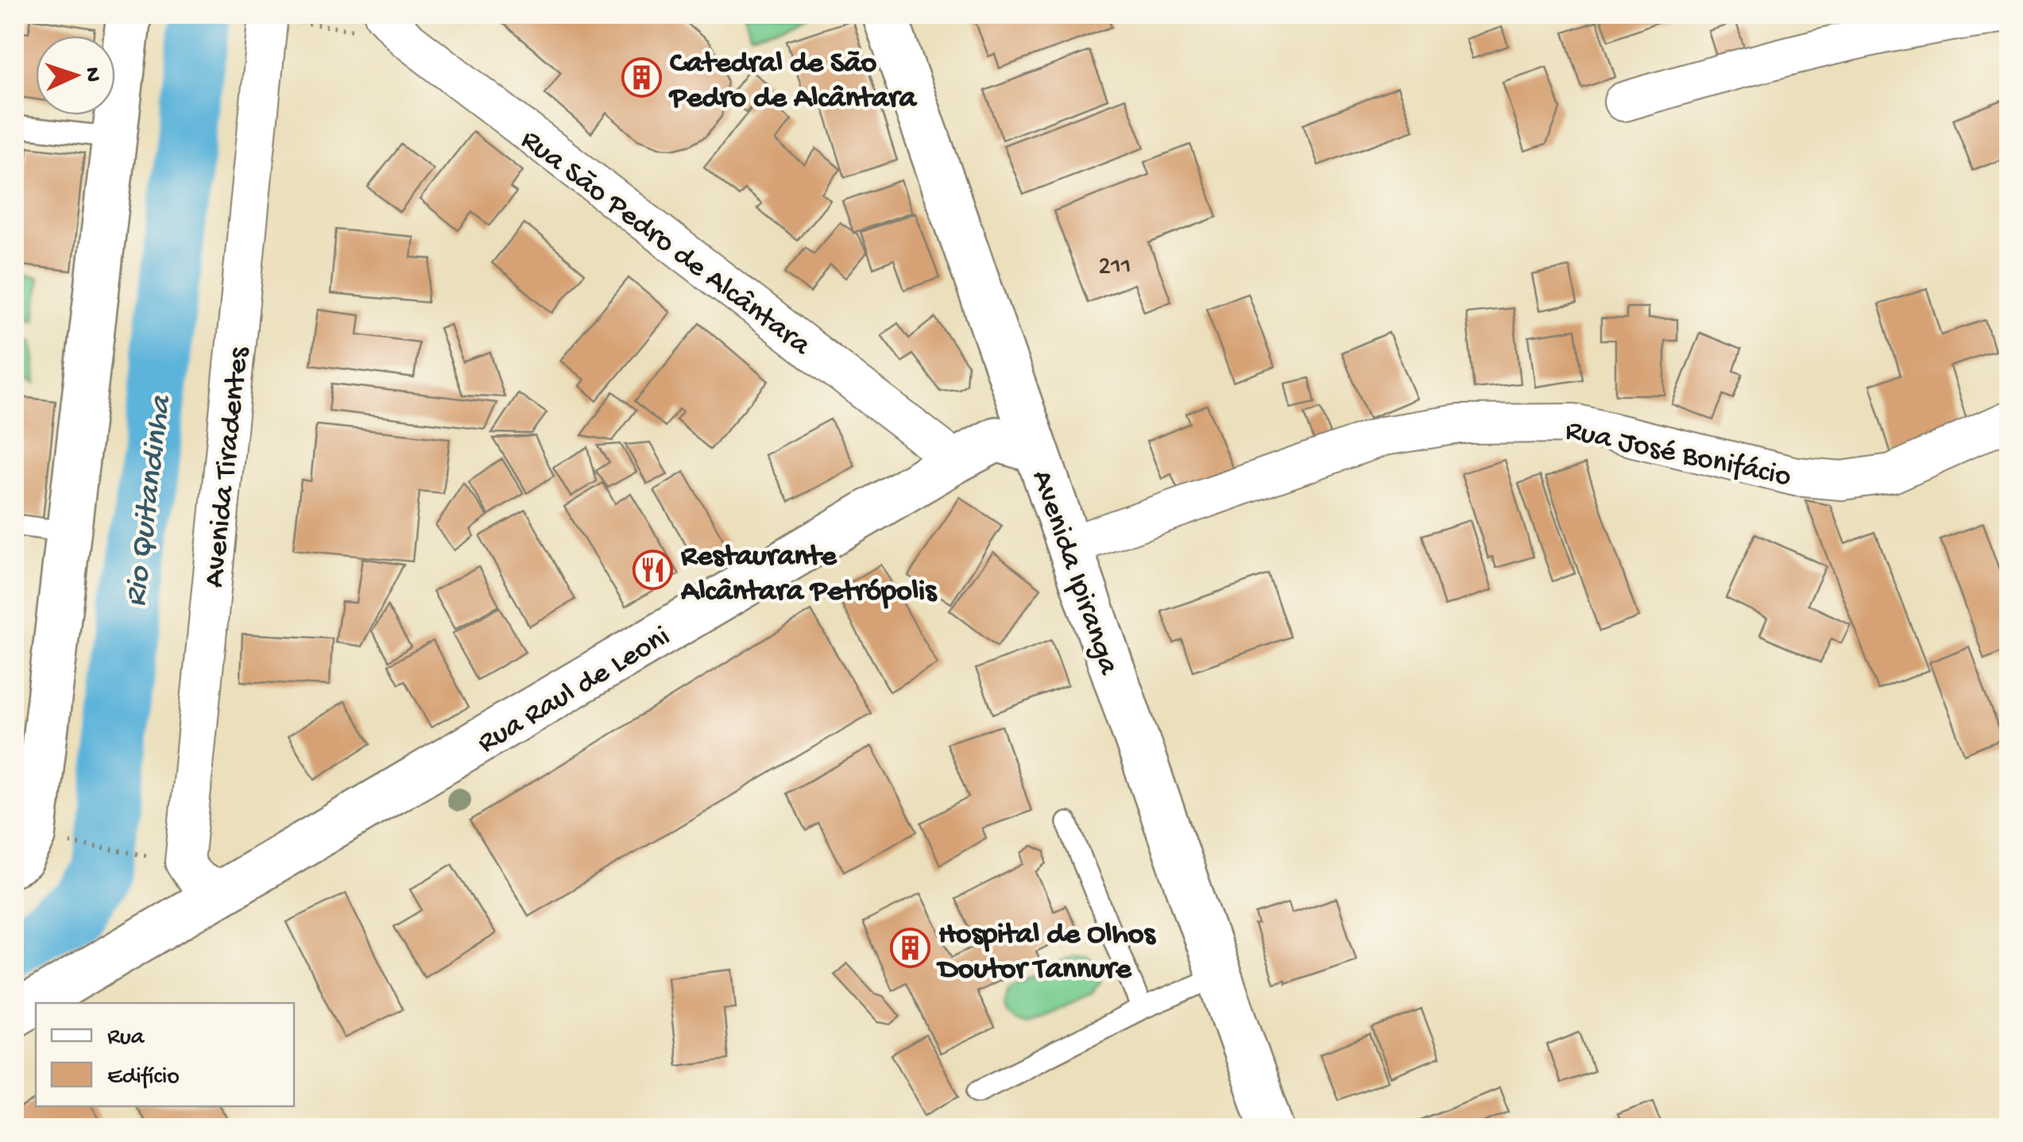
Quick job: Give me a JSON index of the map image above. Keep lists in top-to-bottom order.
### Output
{
  "streets": {
    "main road": ["Avenida Ipiranga", "Rua Raul de Leoni"],
    "street": ["Rua São Pedro de Alcântara", "Rua José Bonifácio", "Avenida Tiradentes"]
  },
  "crossings": [
    ["Rua São Pedro de Alcântara", "Rua Raul de Leoni"],
    ["Rua José Bonifácio", "Avenida Ipiranga"],
    ["Avenida Ipiranga", "Rua Raul de Leoni"]
  ],
  "water": ["Rio Quitandinha"],
  "places": {
    "building": ["Catedral de São Pedro de Alcântara", "Hospital de Olhos Doutor Tannure"],
    "restaurant": ["Restaurante Alcântara Petrópolis"]
  },
  "house_numbers": ["211"],
  "legend": ["Rua", "Edifício"],
  "north": "right"
}
